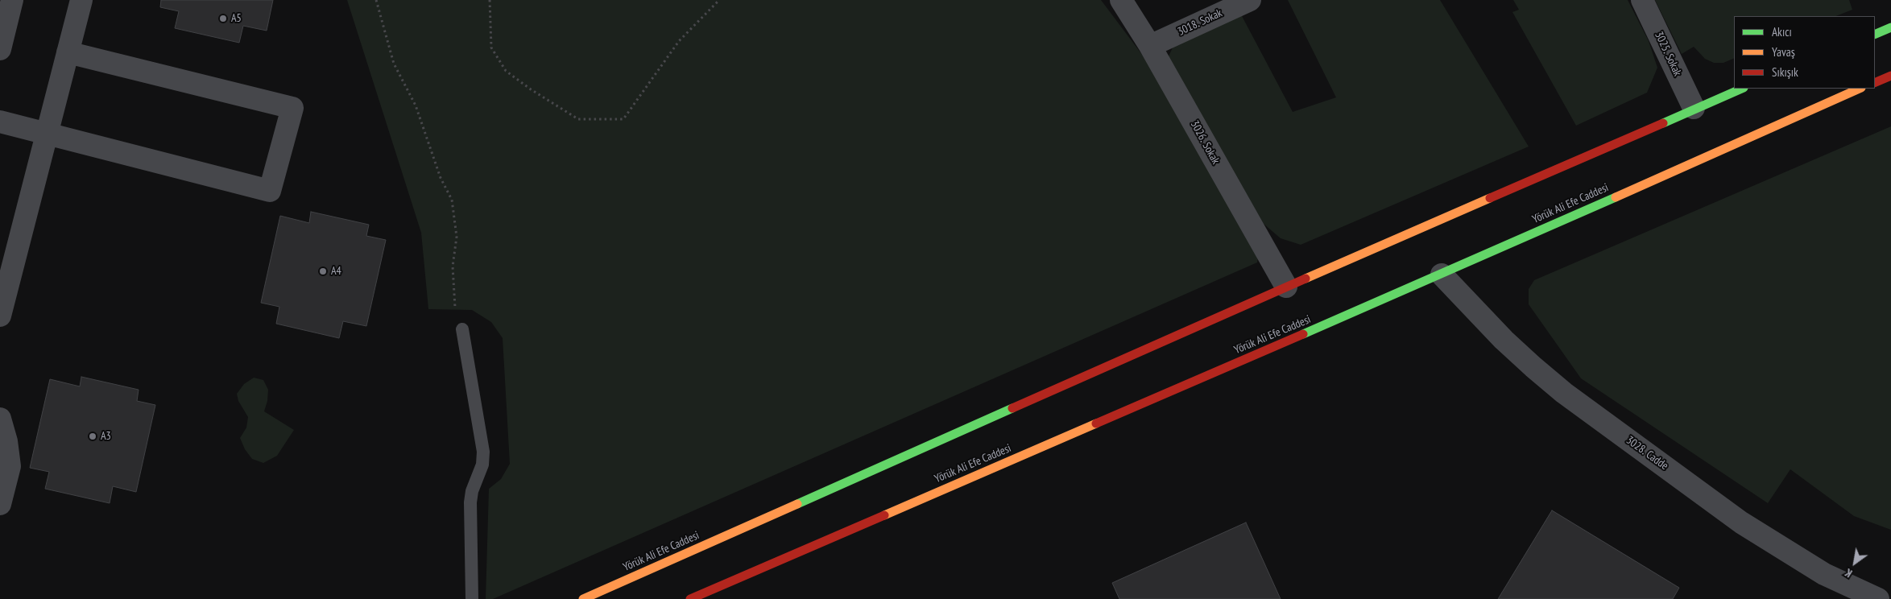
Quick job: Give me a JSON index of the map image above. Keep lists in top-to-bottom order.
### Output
{
  "streets": {
    "street": [
      "3018. Sokak",
      "3025. Sokak",
      "3026. Sokak",
      "Yörük Ali Efe Caddesi",
      "3028. Cadde"
    ]
  },
  "crossings": [
    ["3018. Sokak", "3026. Sokak"],
    ["3025. Sokak", "Yörük Ali Efe Caddesi"],
    ["3026. Sokak", "Yörük Ali Efe Caddesi"],
    ["Yörük Ali Efe Caddesi", "3028. Cadde"]
  ],
  "places": ["A5", "A4", "A3"],
  "legend": ["Akıcı", "Yavaş", "Sıkışık"],
  "north": "bottom left"
}
